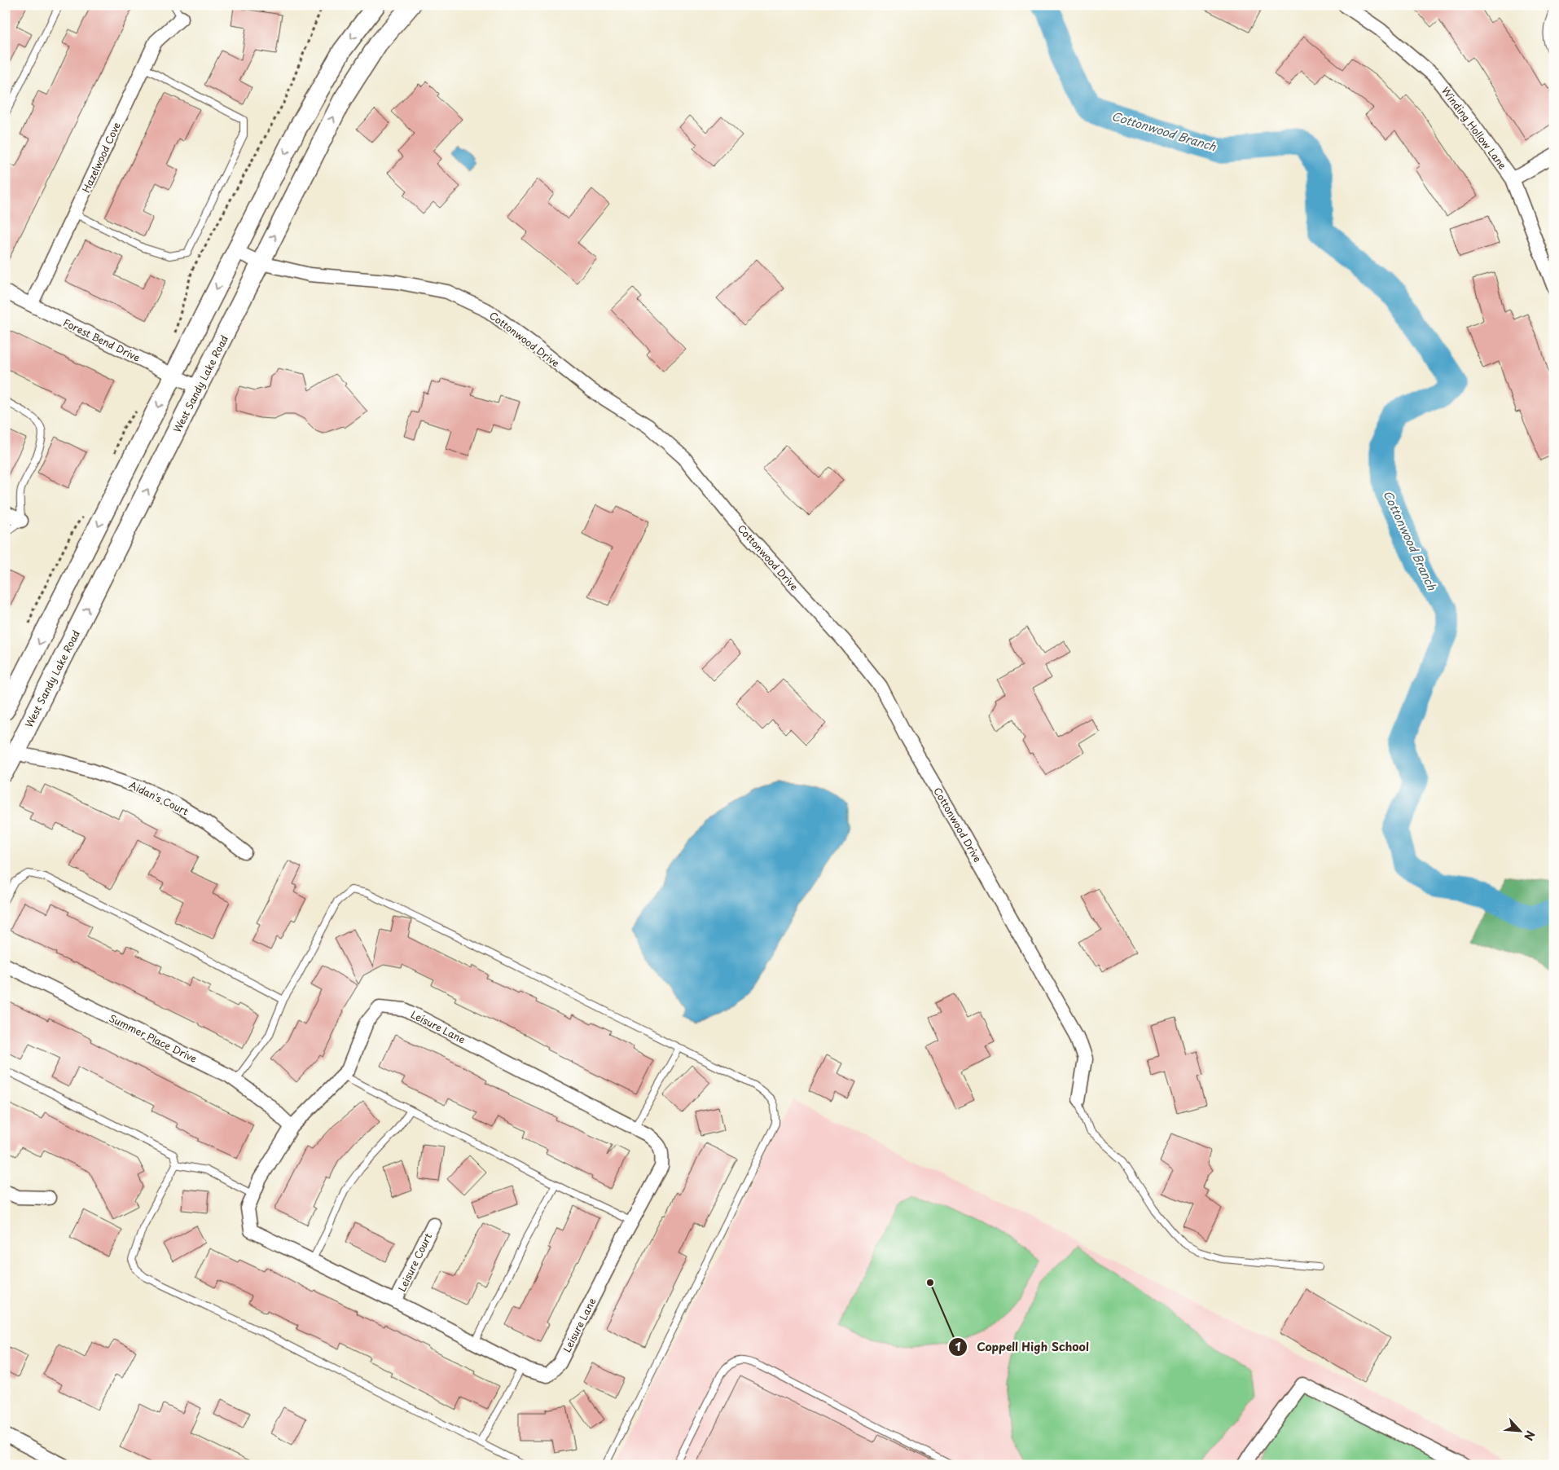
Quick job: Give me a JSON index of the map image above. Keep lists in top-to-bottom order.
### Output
{
  "streets": {
    "main road": ["West Sandy Lake Road"],
    "street": [
      "Winding Hollow Lane",
      "Hazelwood Cove",
      "Cottonwood Drive",
      "Forest Bend Drive",
      "Aidan's Court",
      "Leisure Lane",
      "Summer Place Drive",
      "Leisure Court"
    ]
  },
  "crossings": [
    ["Hazelwood Cove", "Forest Bend Drive"],
    ["Cottonwood Drive", "West Sandy Lake Road"],
    ["Forest Bend Drive", "West Sandy Lake Road"],
    ["West Sandy Lake Road", "Aidan's Court"],
    ["Leisure Lane", "Summer Place Drive"],
    ["Leisure Lane", "Leisure Court"]
  ],
  "water": ["Cottonwood Branch"],
  "places": ["Coppell High School"],
  "north": "bottom right"
}
